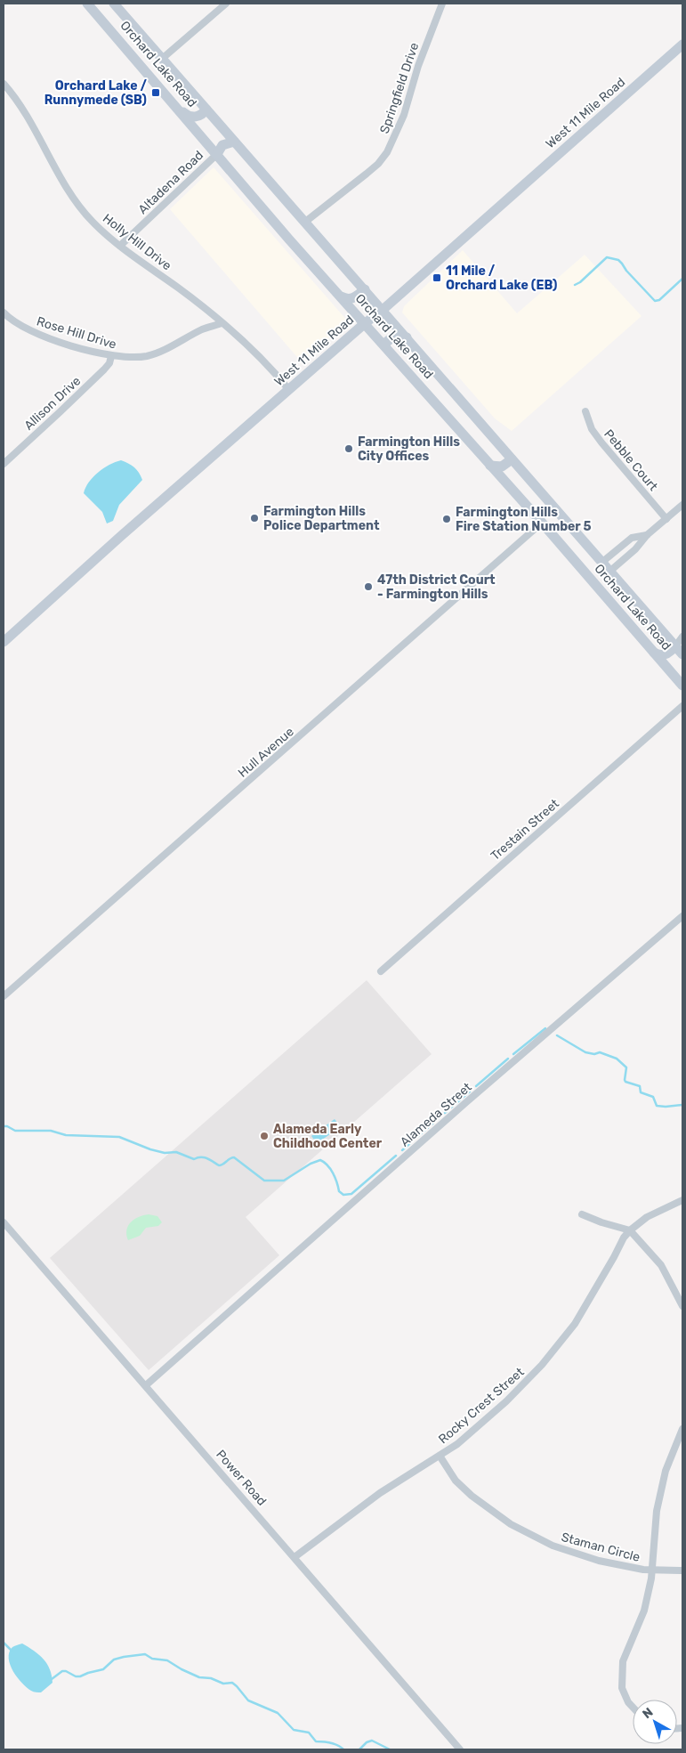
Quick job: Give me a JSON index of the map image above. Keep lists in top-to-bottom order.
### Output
{
  "streets": {
    "main road": ["Orchard Lake Road", "West 11 Mile Road"],
    "street": [
      "Springfield Drive",
      "Altadena Road",
      "Holly Hill Drive",
      "Rose Hill Drive",
      "Allison Drive",
      "Pebble Court",
      "Hull Avenue",
      "Trestain Street",
      "Alameda Street",
      "Rocky Crest Street",
      "Power Road",
      "Staman Circle"
    ]
  },
  "crossings": [
    ["Orchard Lake Road", "Springfield Drive"],
    ["Orchard Lake Road", "West 11 Mile Road"],
    ["Orchard Lake Road", "Altadena Road"],
    ["Orchard Lake Road", "Hull Avenue"],
    ["West 11 Mile Road", "Holly Hill Drive"],
    ["Altadena Road", "Holly Hill Drive"],
    ["Holly Hill Drive", "Rose Hill Drive"],
    ["Rose Hill Drive", "Allison Drive"],
    ["Alameda Street", "Power Road"],
    ["Rocky Crest Street", "Power Road"],
    ["Rocky Crest Street", "Staman Circle"]
  ],
  "places": {
    "transit": ["Orchard Lake / Runnymede (SB)", "11 Mile / Orchard Lake (EB)"],
    "other": [
      "Farmington Hills City Offices",
      "Farmington Hills Police Department",
      "Farmington Hills Fire Station Number 5",
      "47th District Court - Farmington Hills",
      "Alameda Early Childhood Center"
    ]
  },
  "north": "top left"
}
